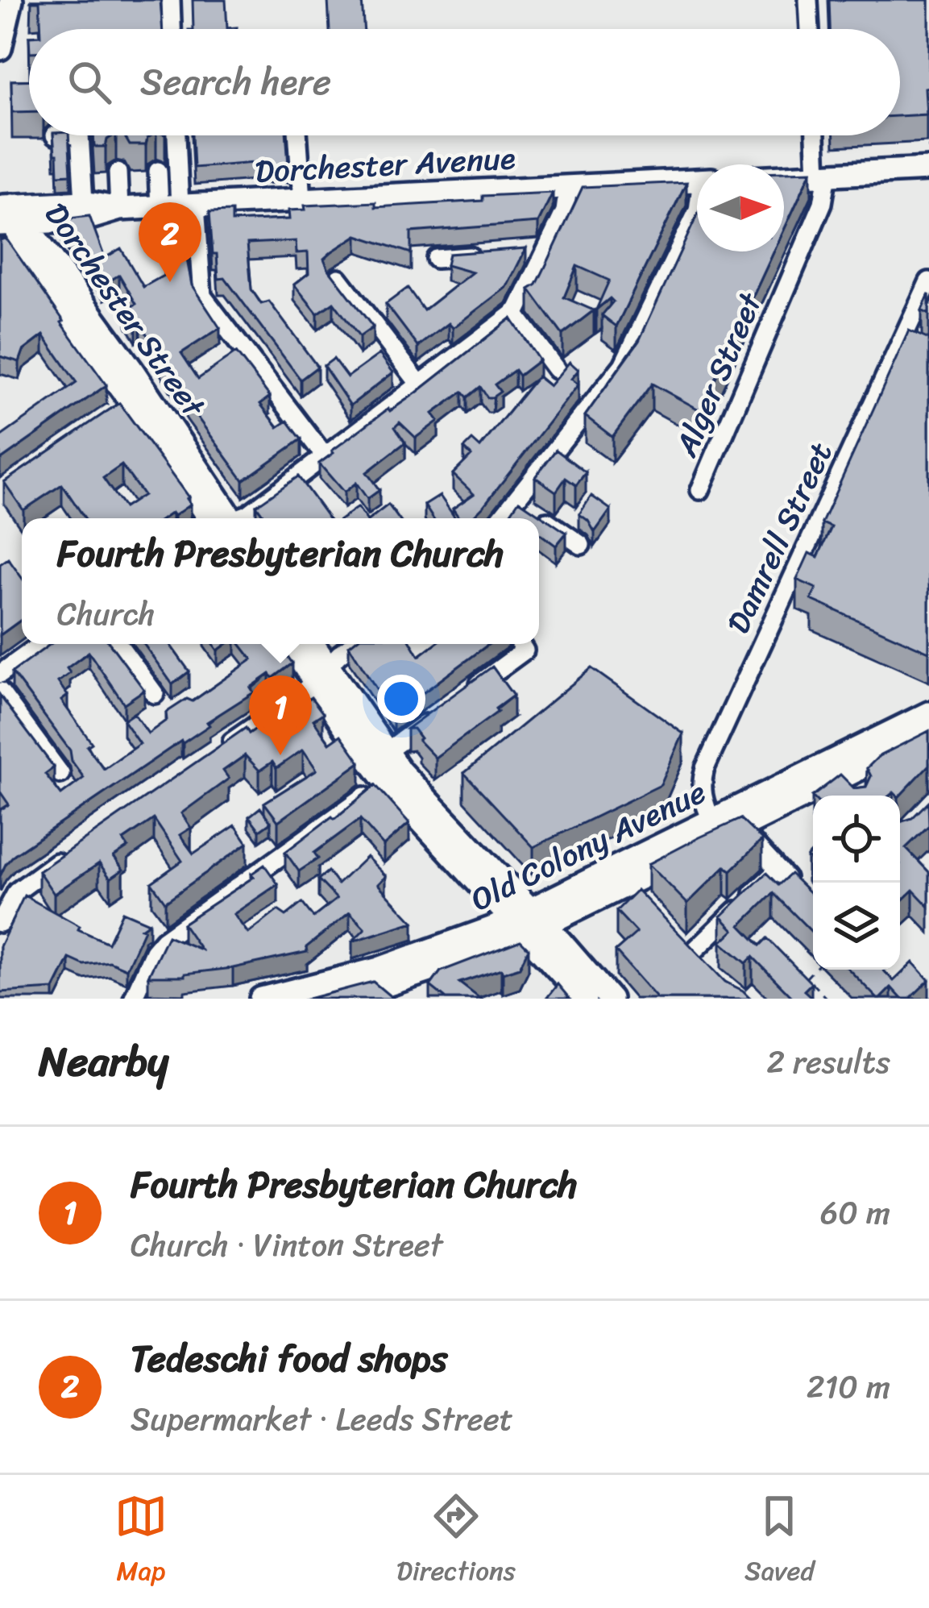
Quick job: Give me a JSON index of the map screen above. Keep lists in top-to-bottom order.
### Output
{
  "streets": {
    "main road": ["Dorchester Avenue", "Dorchester Street", "Old Colony Avenue"],
    "street": ["Alger Street", "Damrell Street"]
  },
  "crossings": [
    ["Dorchester Avenue", "Dorchester Street"],
    ["Damrell Street", "Old Colony Avenue"]
  ],
  "north": "right",
  "page": {
    "search": "Search here",
    "pins": ["2", "1"],
    "popup": ["Fourth Presbyterian Church", "Church"],
    "heading": ["Nearby", "2 results"],
    "list": [
      {
        "mark": "1",
        "name": "Fourth Presbyterian Church",
        "note": "Church · Vinton Street",
        "value": "60 m"
      },
      {
        "mark": "2",
        "name": "Tedeschi food shops",
        "note": "Supermarket · Leeds Street",
        "value": "210 m"
      }
    ],
    "nav": ["Map", "Directions", "Saved"]
  }
}
